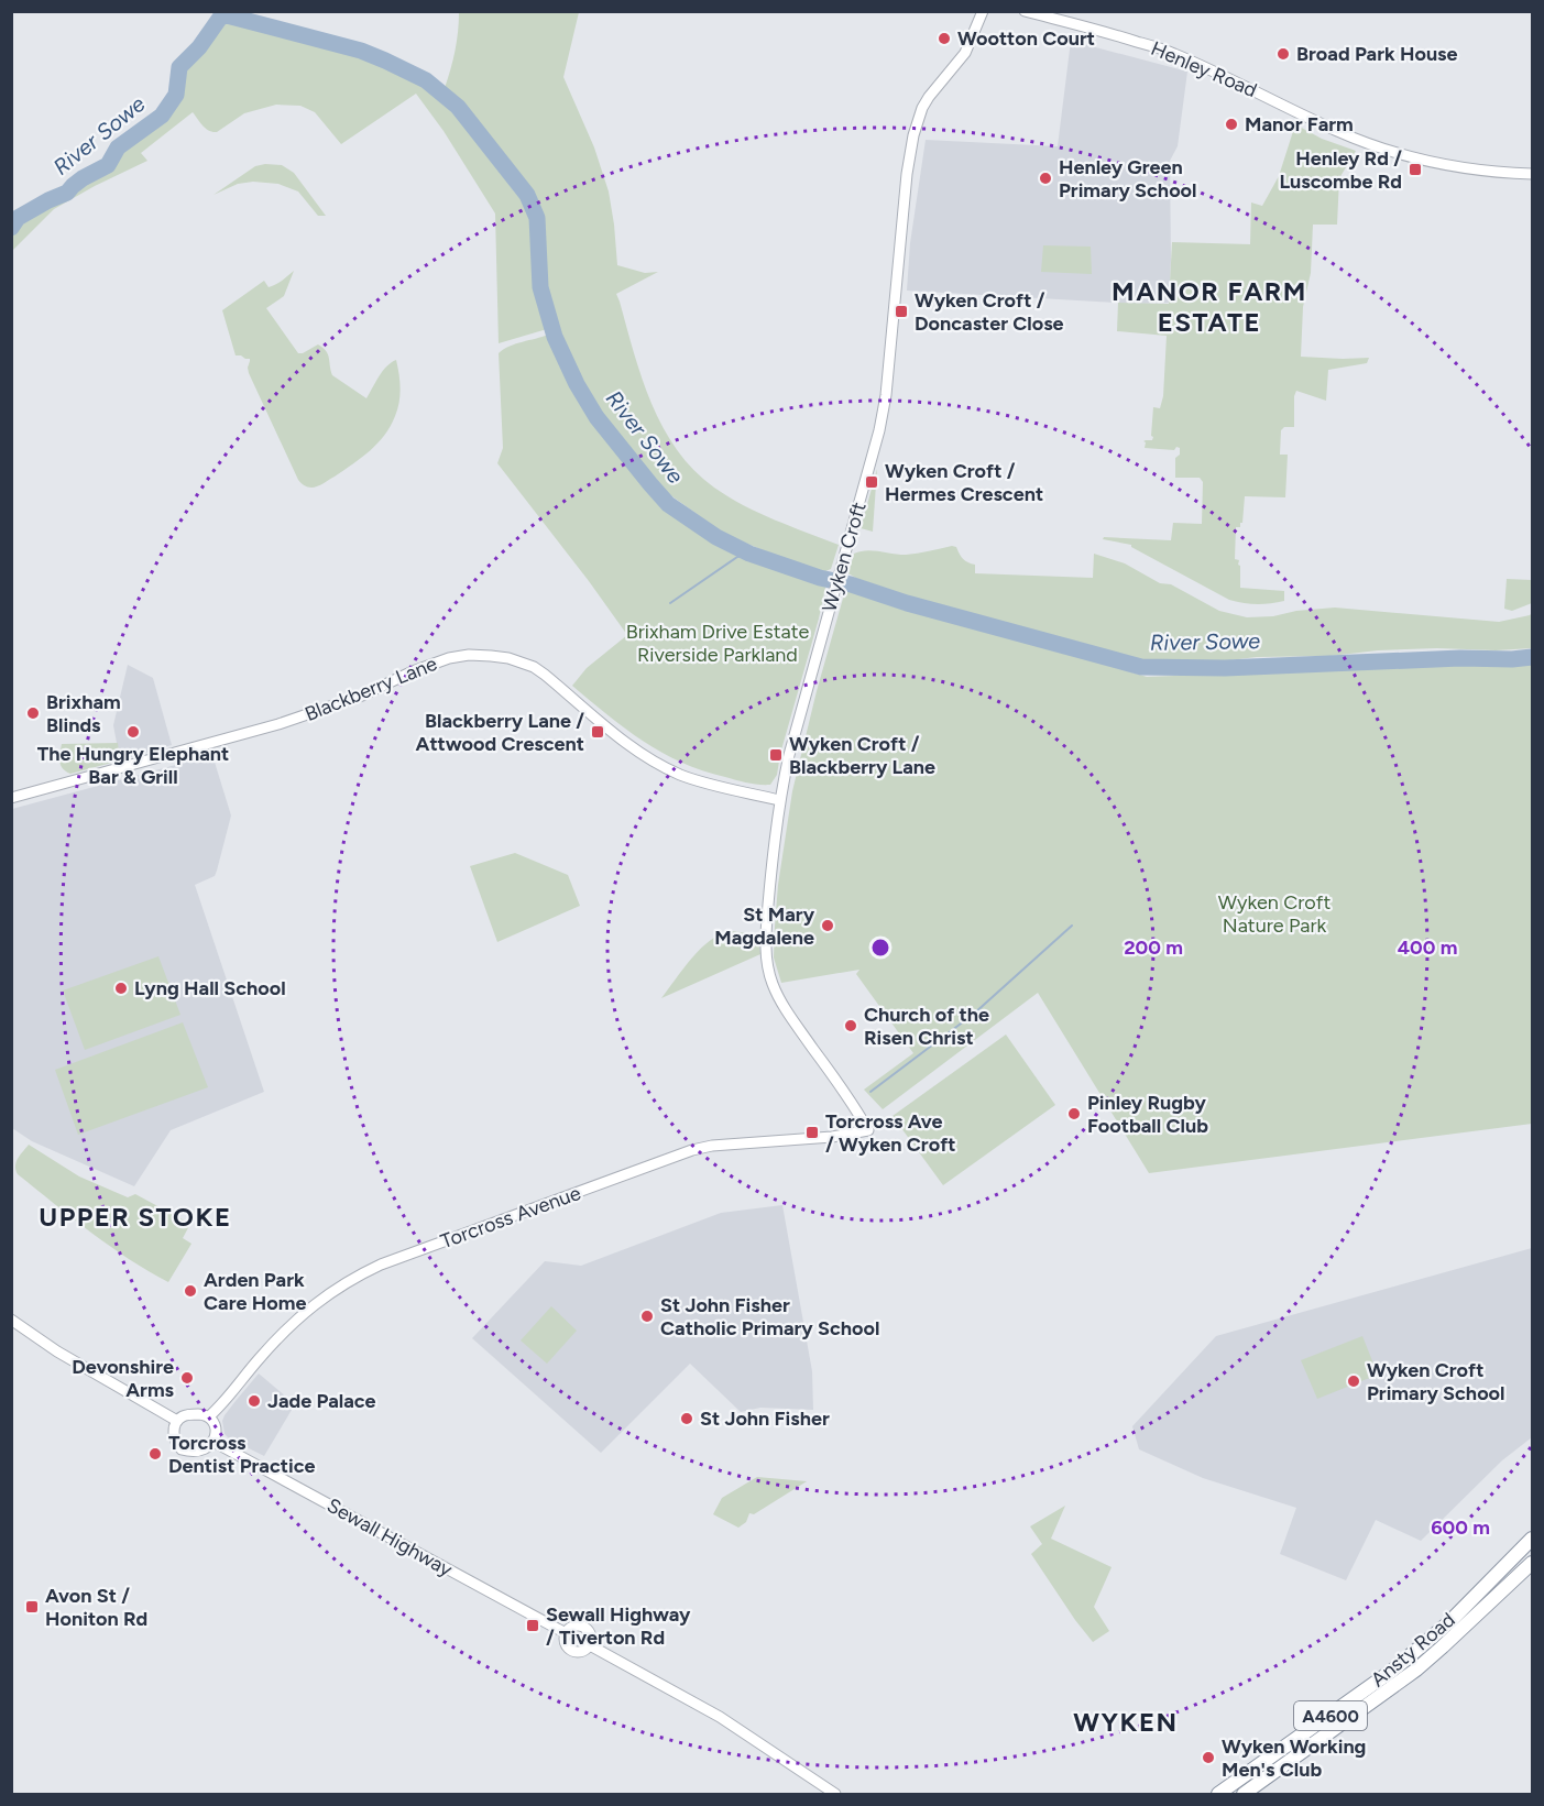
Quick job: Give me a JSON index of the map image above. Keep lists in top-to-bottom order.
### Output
{
  "streets": {
    "highway": ["Ansty Road", "A4600"],
    "street": [
      "Henley Road",
      "Wyken Croft",
      "Blackberry Lane",
      "Torcross Avenue",
      "Sewall Highway"
    ]
  },
  "crossings": [
    ["Wyken Croft", "Blackberry Lane"],
    ["Wyken Croft", "Torcross Avenue"],
    ["Torcross Avenue", "Sewall Highway"]
  ],
  "districts": ["MANOR FARM ESTATE", "UPPER STOKE", "WYKEN"],
  "water": ["River Sowe"],
  "parks": ["Brixham Drive Estate Riverside Parkland", "Wyken Croft Nature Park"],
  "places": {
    "other": [
      "Wootton Court",
      "Broad Park House",
      "Manor Farm",
      "Henley Green Primary School",
      "Brixham Blinds",
      "The Hungry Elephant Bar & Grill",
      "St Mary Magdalene",
      "Lyng Hall School",
      "Church of the Risen Christ",
      "Pinley Rugby Football Club",
      "Arden Park Care Home",
      "St John Fisher Catholic Primary School",
      "Devonshire Arms",
      "Wyken Croft Primary School",
      "Jade Palace",
      "St John Fisher",
      "Torcross Dentist Practice",
      "Wyken Working Men's Club"
    ],
    "transit": [
      "Henley Rd / Luscombe Rd",
      "Wyken Croft / Doncaster Close",
      "Wyken Croft / Hermes Crescent",
      "Blackberry Lane / Attwood Crescent",
      "Wyken Croft / Blackberry Lane",
      "Torcross Ave / Wyken Croft",
      "Avon St / Honiton Rd",
      "Sewall Highway / Tiverton Rd"
    ]
  },
  "rings": ["200 m", "400 m", "600 m"]
}
